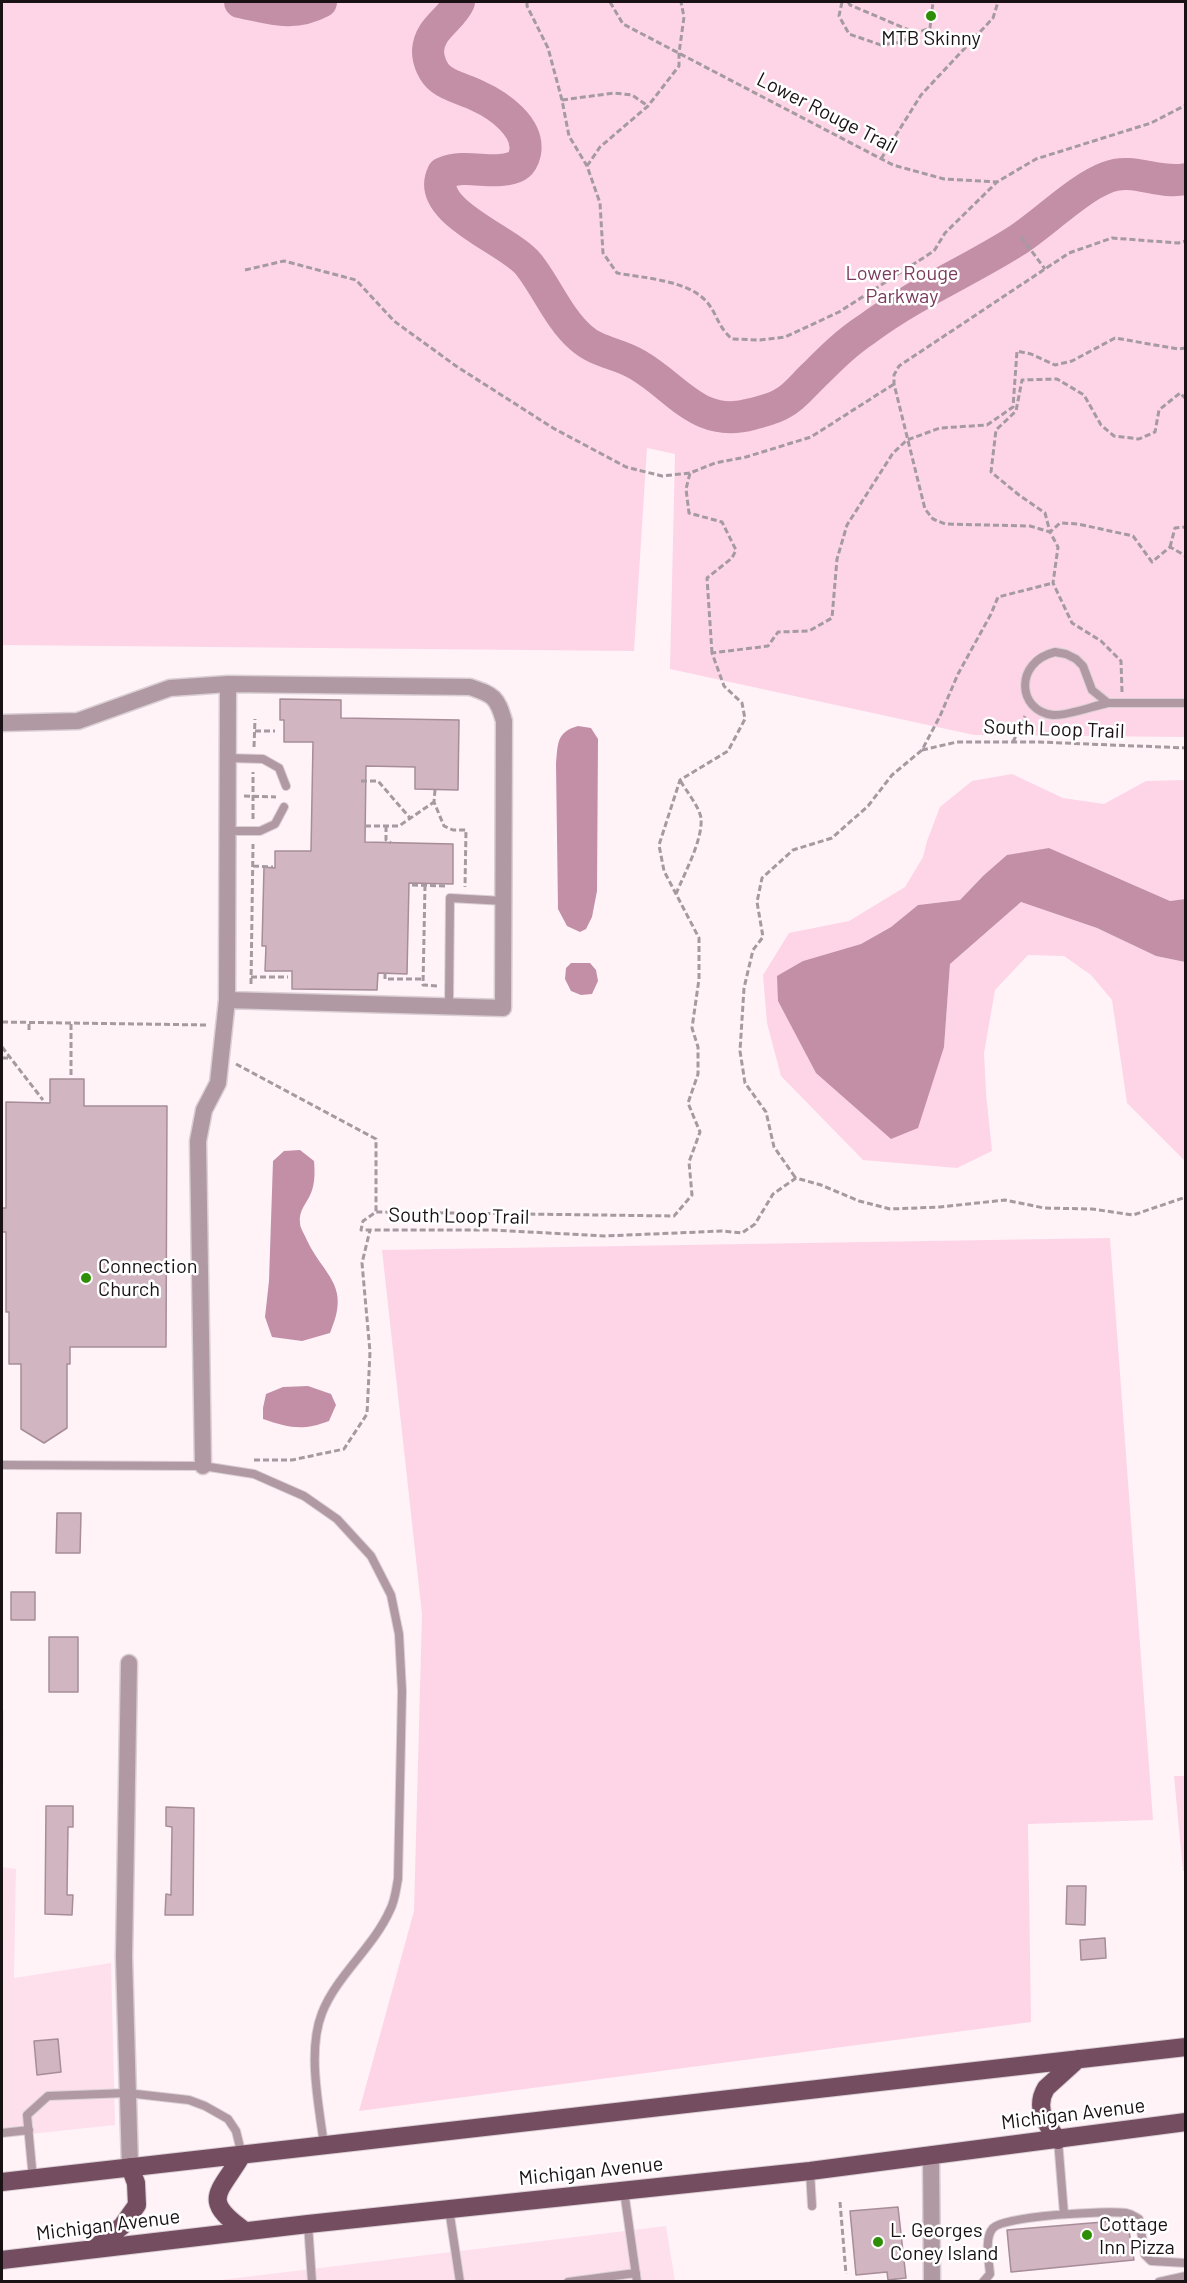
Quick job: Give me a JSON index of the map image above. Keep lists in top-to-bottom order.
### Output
{
  "streets": {
    "main road": ["Michigan Avenue"],
    "path": ["Lower Rouge Trail", "South Loop Trail"]
  },
  "parks": ["Lower Rouge Parkway"],
  "places": [
    "MTB Skinny",
    "Connection Church",
    "Cottage Inn Pizza",
    "L. Georges Coney Island"
  ]
}
